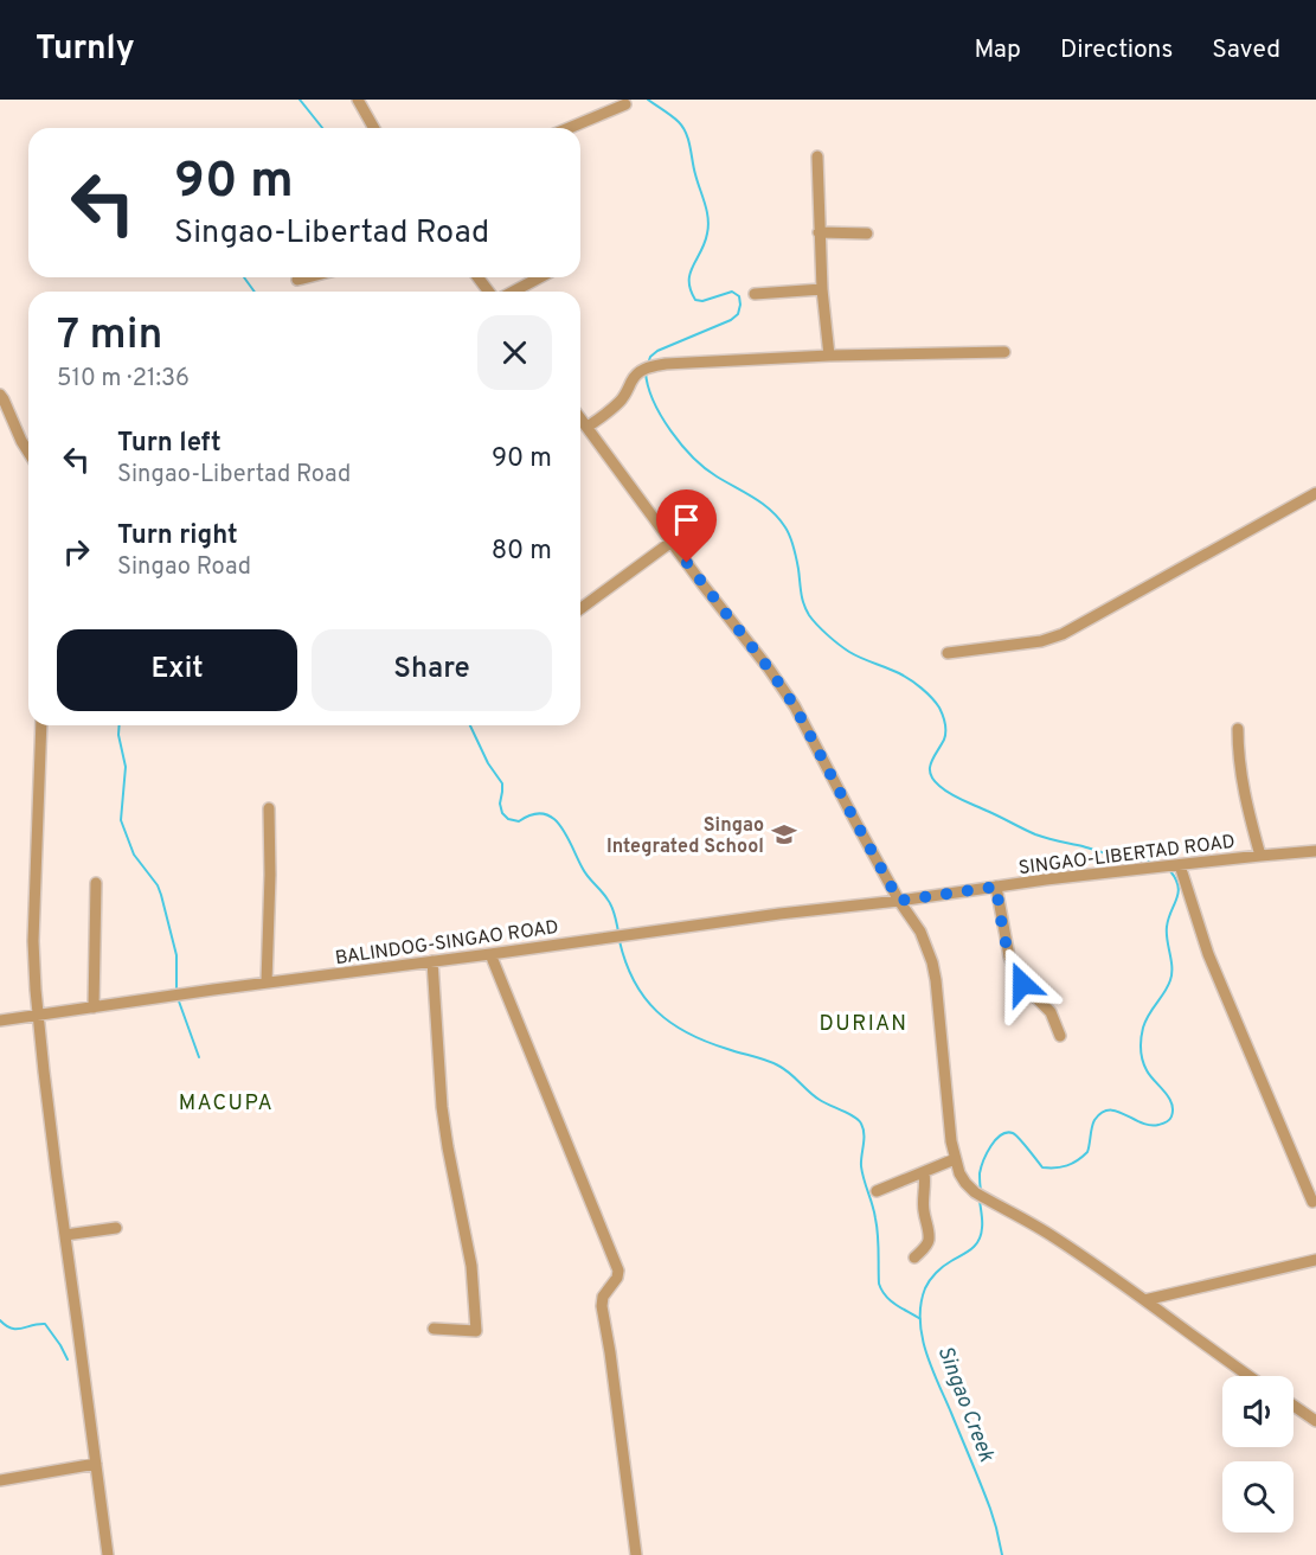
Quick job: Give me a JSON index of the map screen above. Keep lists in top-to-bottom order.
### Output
{
  "streets": {
    "street": ["SINGAO-LIBERTAD ROAD", "BALINDOG-SINGAO ROAD"]
  },
  "crossings": [
    ["SINGAO-LIBERTAD ROAD", "BALINDOG-SINGAO ROAD"]
  ],
  "districts": ["DURIAN", "MACUPA"],
  "water": ["Singao Creek"],
  "places": {
    "school or university": ["Singao Integrated School"]
  },
  "page": {
    "header": "Turnly",
    "nav": ["Map", "Directions", "Saved"],
    "turn": ["90 m", "Singao-Libertad Road"],
    "heading": ["7 min", "510 m · 21:36"],
    "list": [
      {
        "name": "Turn left",
        "note": "Singao-Libertad Road",
        "value": "90 m"
      },
      {
        "name": "Turn right",
        "note": "Singao Road",
        "value": "80 m"
      }
    ],
    "buttons": ["Exit", "Share"]
  }
}
